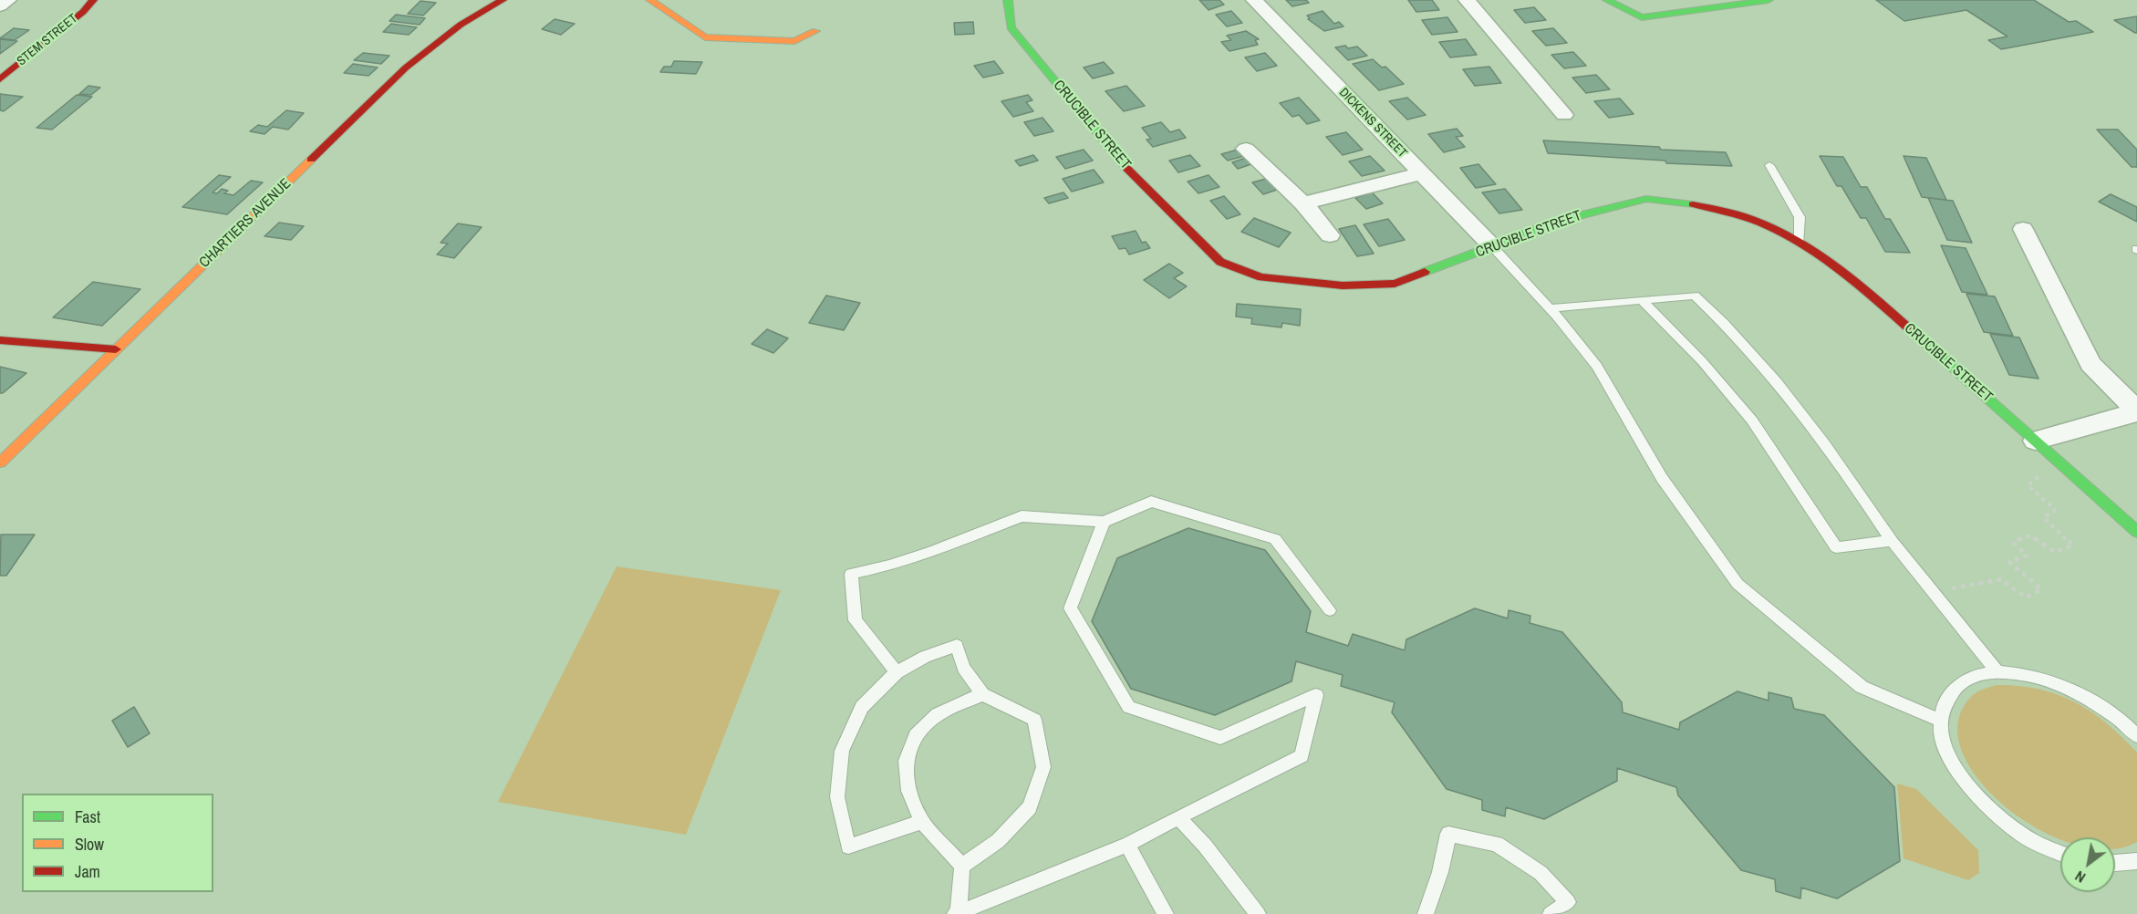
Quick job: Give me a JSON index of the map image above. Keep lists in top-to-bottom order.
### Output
{
  "streets": {
    "street": [
      "STEM STREET",
      "DICKENS STREET",
      "CRUCIBLE STREET",
      "CHARTIERS AVENUE"
    ]
  },
  "crossings": [
    ["DICKENS STREET", "CRUCIBLE STREET"]
  ],
  "legend": ["Fast", "Slow", "Jam"],
  "north": "bottom left"
}
